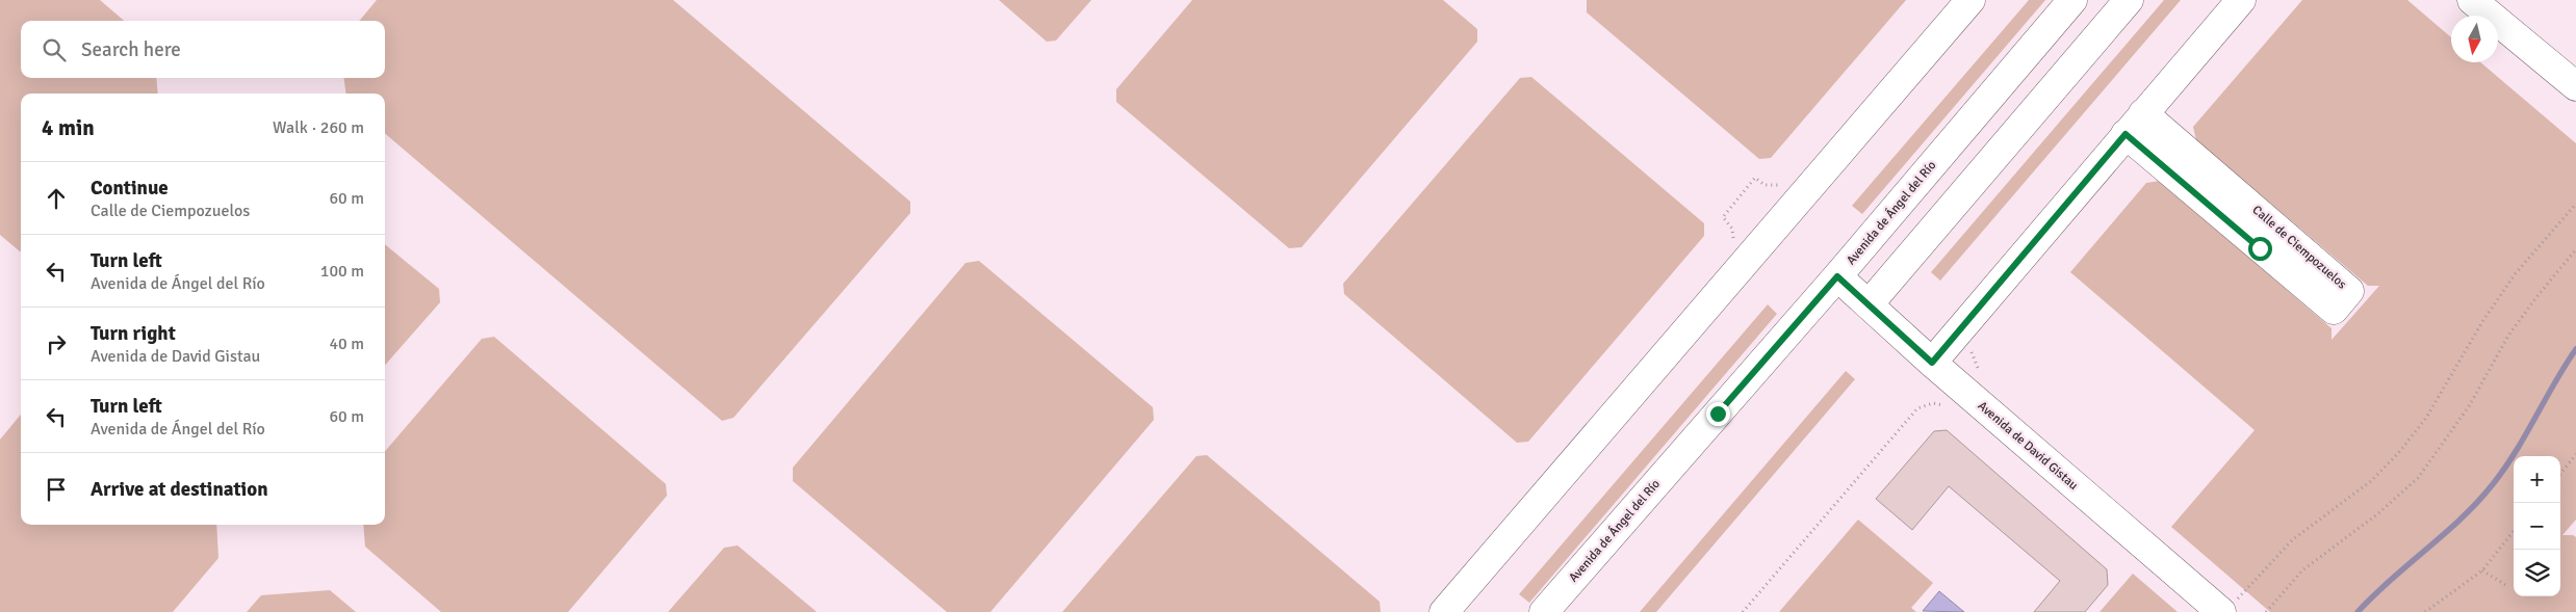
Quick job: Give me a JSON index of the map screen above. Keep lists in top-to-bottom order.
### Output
{
  "streets": {
    "street": ["Avenida de Ángel del Río", "Calle de Ciempozuelos", "Avenida de David Gistau"]
  },
  "crossings": [
    ["Avenida de Ángel del Río", "Avenida de David Gistau"]
  ],
  "north": "bottom",
  "page": {
    "search": "Search here",
    "heading": ["4 min", "Walk · 260 m"],
    "list": [
      ["Continue", "Calle de Ciempozuelos", "60 m"],
      ["Turn left", "Avenida de Ángel del Río", "100 m"],
      ["Turn right", "Avenida de David Gistau", "40 m"],
      ["Turn left", "Avenida de Ángel del Río", "60 m"],
      "Arrive at destination"
    ],
    "map_buttons": ["+", "−"]
  }
}
